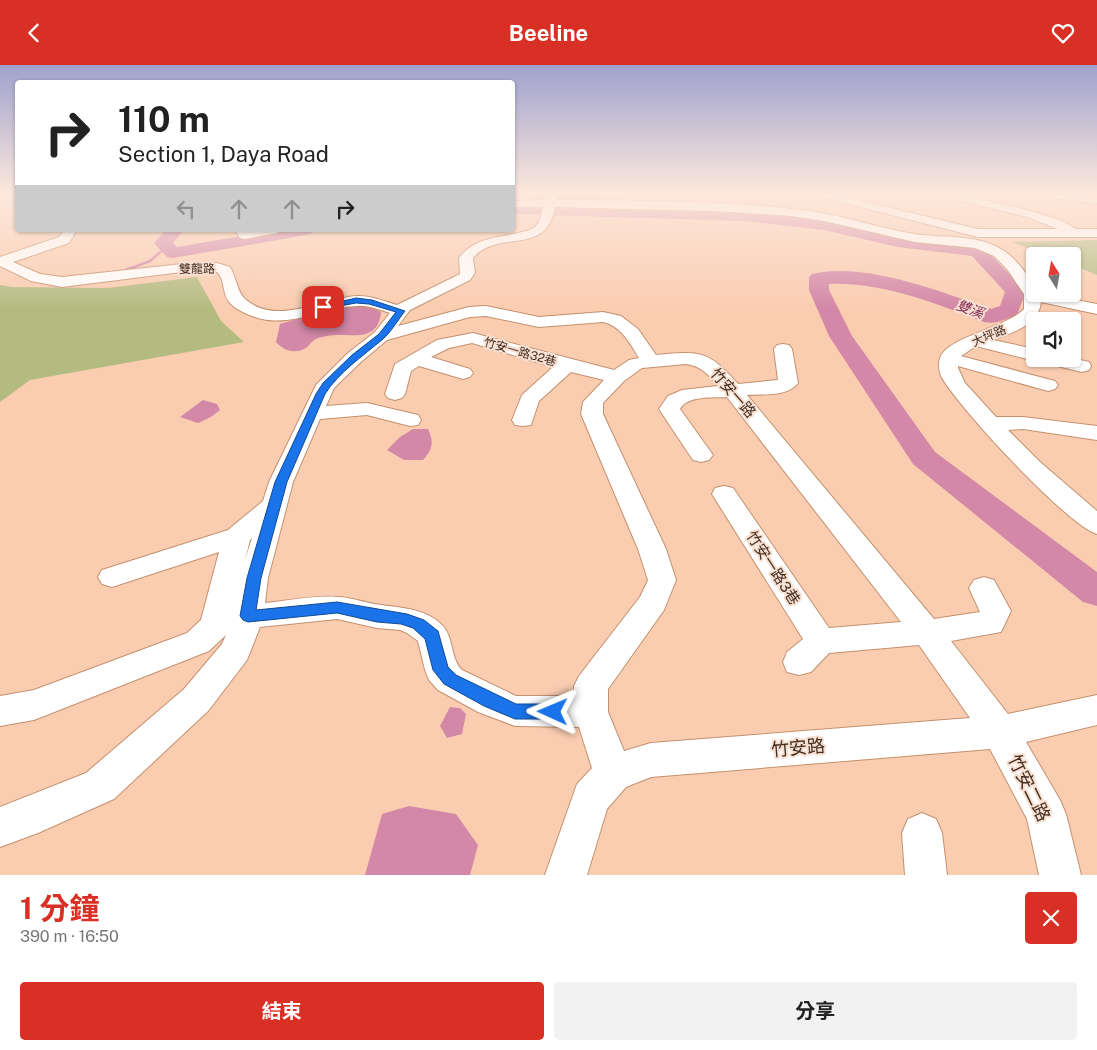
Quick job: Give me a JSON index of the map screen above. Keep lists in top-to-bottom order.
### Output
{
  "streets": {
    "street": [
      "雙龍路",
      "大坪路",
      "竹安一路32巷",
      "竹安一路",
      "竹安一路3巷",
      "竹安路",
      "竹安二路"
    ]
  },
  "crossings": [
    ["竹安一路32巷", "竹安一路"],
    ["竹安一路", "竹安一路3巷"],
    ["竹安一路", "竹安路"],
    ["竹安一路", "竹安二路"],
    ["竹安路", "竹安二路"]
  ],
  "water": ["雙溪"],
  "north": "top",
  "page": {
    "header": "Beeline",
    "turn": ["110 m", "Section 1, Daya Road"],
    "heading": ["1 分鐘", "390 m · 16:50"],
    "buttons": ["結束", "分享"]
  }
}
